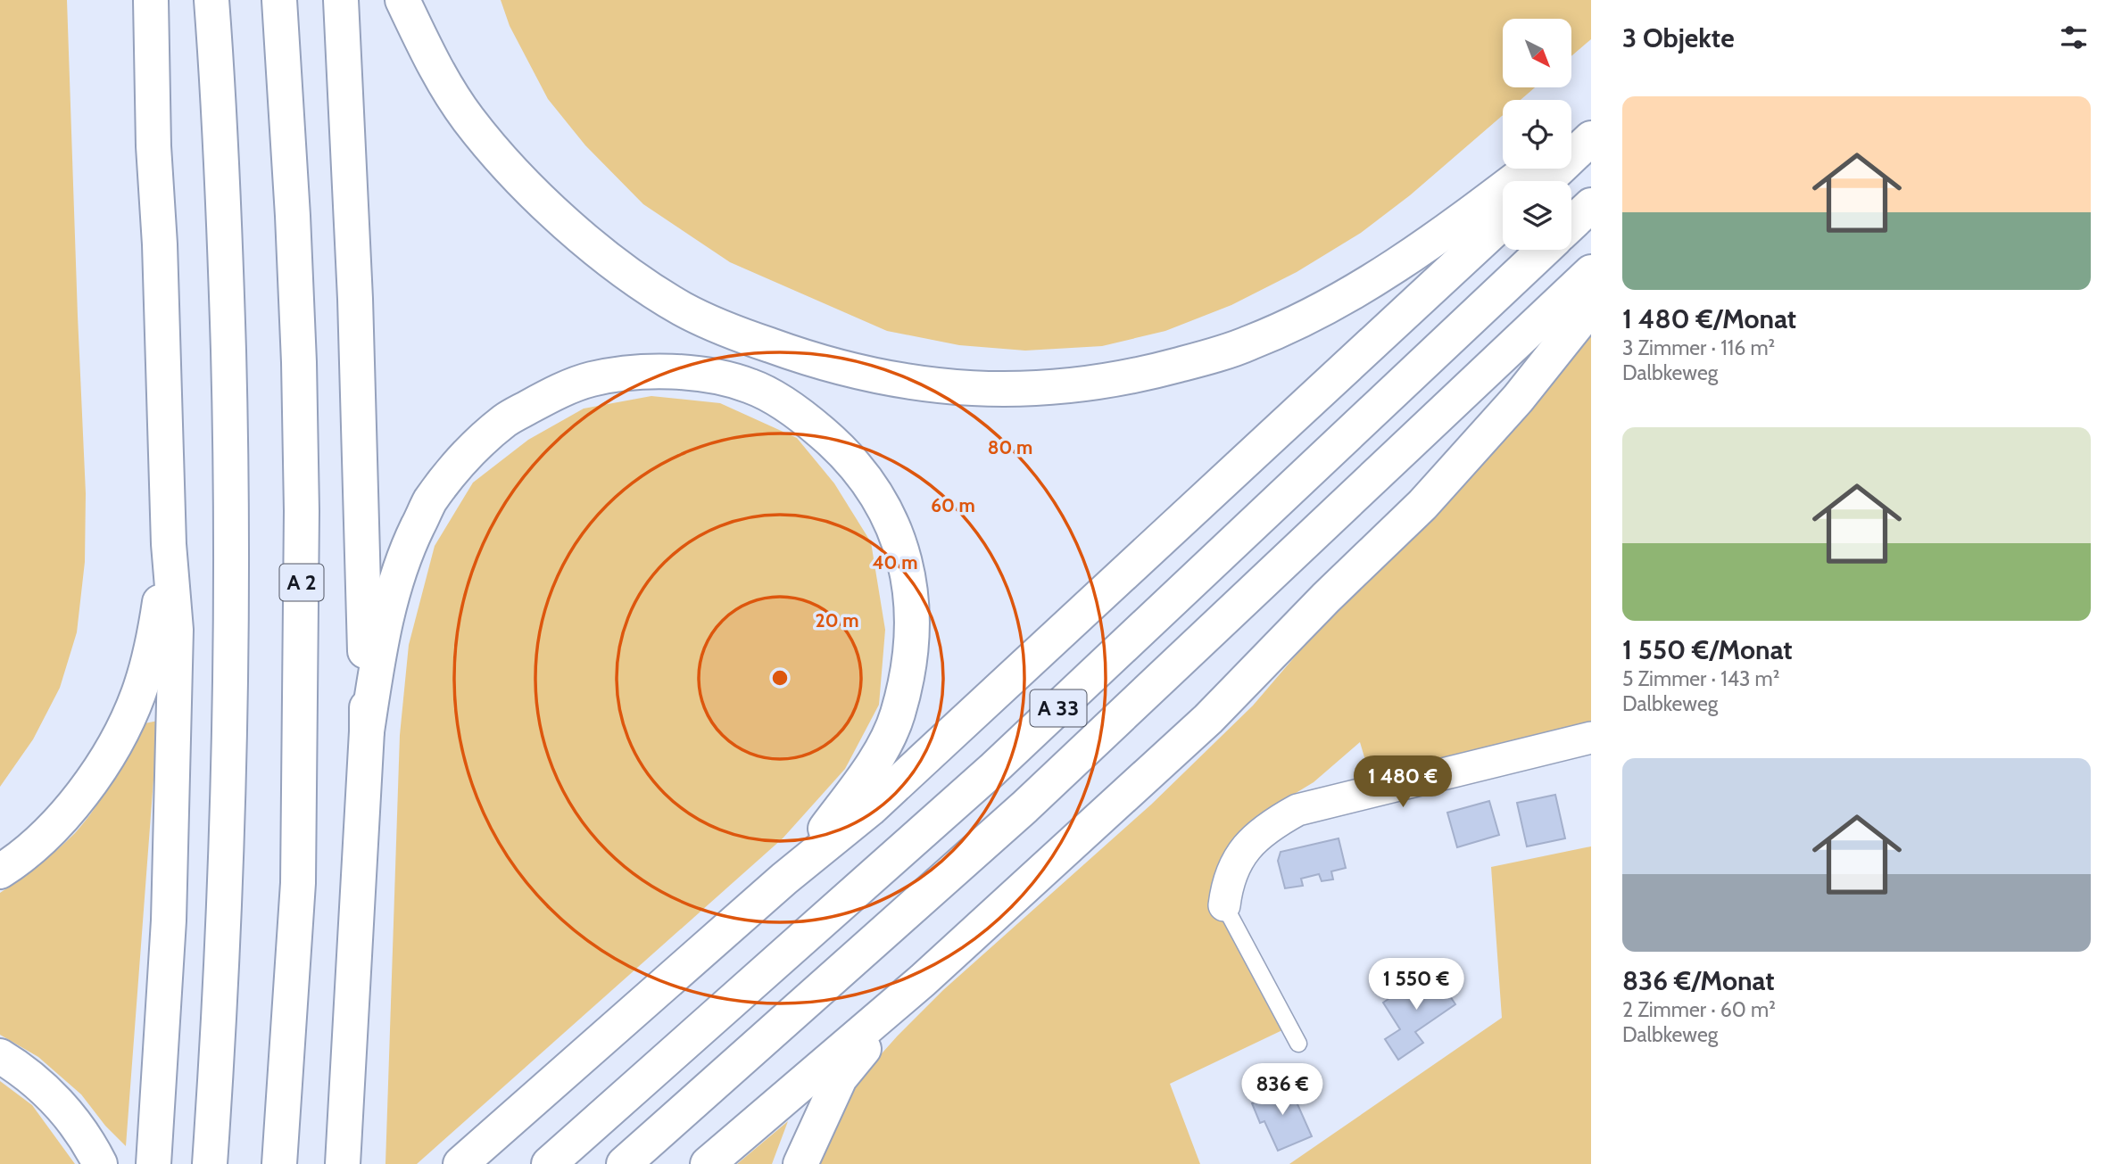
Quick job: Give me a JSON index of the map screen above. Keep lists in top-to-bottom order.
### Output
{
  "streets": {
    "highway": ["A 2", "A 33"]
  },
  "north": "bottom right",
  "page": {
    "heading": "3 Objekte",
    "list": [
      {
        "name": "1 480 €/Monat",
        "note": "3 Zimmer · 116 m² · Dalbkeweg"
      },
      {
        "name": "1 550 €/Monat",
        "note": "5 Zimmer · 143 m² · Dalbkeweg"
      },
      {
        "name": "836 €/Monat",
        "note": "2 Zimmer · 60 m² · Dalbkeweg"
      }
    ],
    "price": ["1 480 €", "1 550 €", "836 €"]
  },
  "rings": [
    "80 m",
    "60 m",
    "40 m",
    "20 m"
  ]
}
